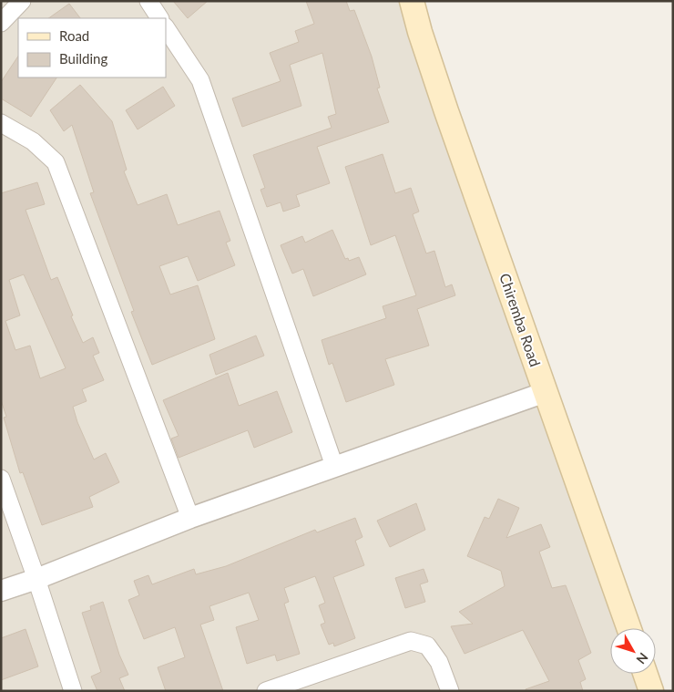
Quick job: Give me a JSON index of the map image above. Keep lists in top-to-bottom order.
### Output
{
  "streets": {
    "main road": ["Chiremba Road"]
  },
  "legend": ["Road", "Building"],
  "north": "bottom right"
}
